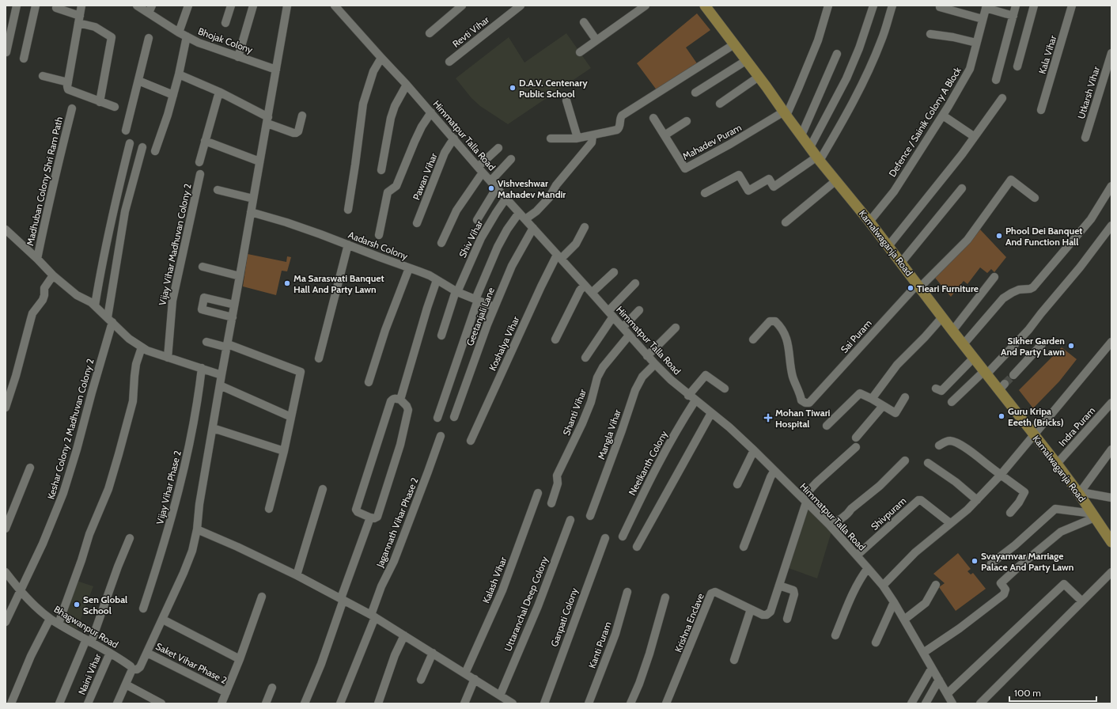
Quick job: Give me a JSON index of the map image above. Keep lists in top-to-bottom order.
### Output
{
  "streets": {
    "main road": ["Kamalwaganja Road"],
    "street": [
      "Revti Vihar",
      "Bhojak Colony",
      "Kala Vihar",
      "Utkarsh Vihar",
      "Defence / Sainik Colony A Block",
      "Himmatpur Talla Road",
      "Mahadev Puram",
      "Pawan Vihar",
      "Madhuban Colony Shri Ram Path",
      "Shiv Vihar",
      "Vijay Vihar Madhuvan Colony 2",
      "Aadarsh Colony",
      "Geetanjali Lane",
      "Sai Puram",
      "Koshalya Vihar",
      "Shanti Vihar",
      "Indra Puram",
      "Keshar Colony 2 Madhuvan Colony 2",
      "Mangla Vihar",
      "Neelkanth Colony",
      "Vijay Vihar Phase 2",
      "Shivpuram",
      "Jagannath Vihar Phase 2",
      "Kalash Vihar",
      "Uttaranchal Deep Colony",
      "Ganpati Colony",
      "Krishna Enclave",
      "Bhagwanpur Road",
      "Kanti Puram",
      "Saket Vihar Phase 2",
      "Naini Vihar"
    ]
  },
  "crossings": [
    ["Defence / Sainik Colony A Block", "Kamalwaganja Road"],
    ["Himmatpur Talla Road", "Pawan Vihar"],
    ["Himmatpur Talla Road", "Shiv Vihar"],
    ["Himmatpur Talla Road", "Geetanjali Lane"],
    ["Himmatpur Talla Road", "Koshalya Vihar"],
    ["Himmatpur Talla Road", "Shanti Vihar"],
    ["Himmatpur Talla Road", "Mangla Vihar"],
    ["Himmatpur Talla Road", "Neelkanth Colony"],
    ["Himmatpur Talla Road", "Shivpuram"],
    ["Himmatpur Talla Road", "Krishna Enclave"],
    ["Mahadev Puram", "Kamalwaganja Road"],
    ["Shiv Vihar", "Aadarsh Colony"],
    ["Kamalwaganja Road", "Sai Puram"],
    ["Kamalwaganja Road", "Indra Puram"],
    ["Aadarsh Colony", "Geetanjali Lane"],
    ["Keshar Colony 2 Madhuvan Colony 2", "Bhagwanpur Road"],
    ["Bhagwanpur Road", "Naini Vihar"]
  ],
  "places": {
    "other": [
      "D.A.V. Centenary Public School",
      "Vishveshwar Mahadev Mandir",
      "Phool Dei Banquet And Function Hall",
      "Ma Saraswati Banquet Hall And Party Lawn",
      "Tieari Furniture",
      "Sikher Garden And Party Lawn",
      "Guru Kripa Eeeth (Bricks)",
      "Svayamvar Marriage Palace And Party Lawn",
      "Sen Global School"
    ],
    "health": ["Mohan Tiwari Hospital"]
  },
  "scale_bar": "100 m"
}
